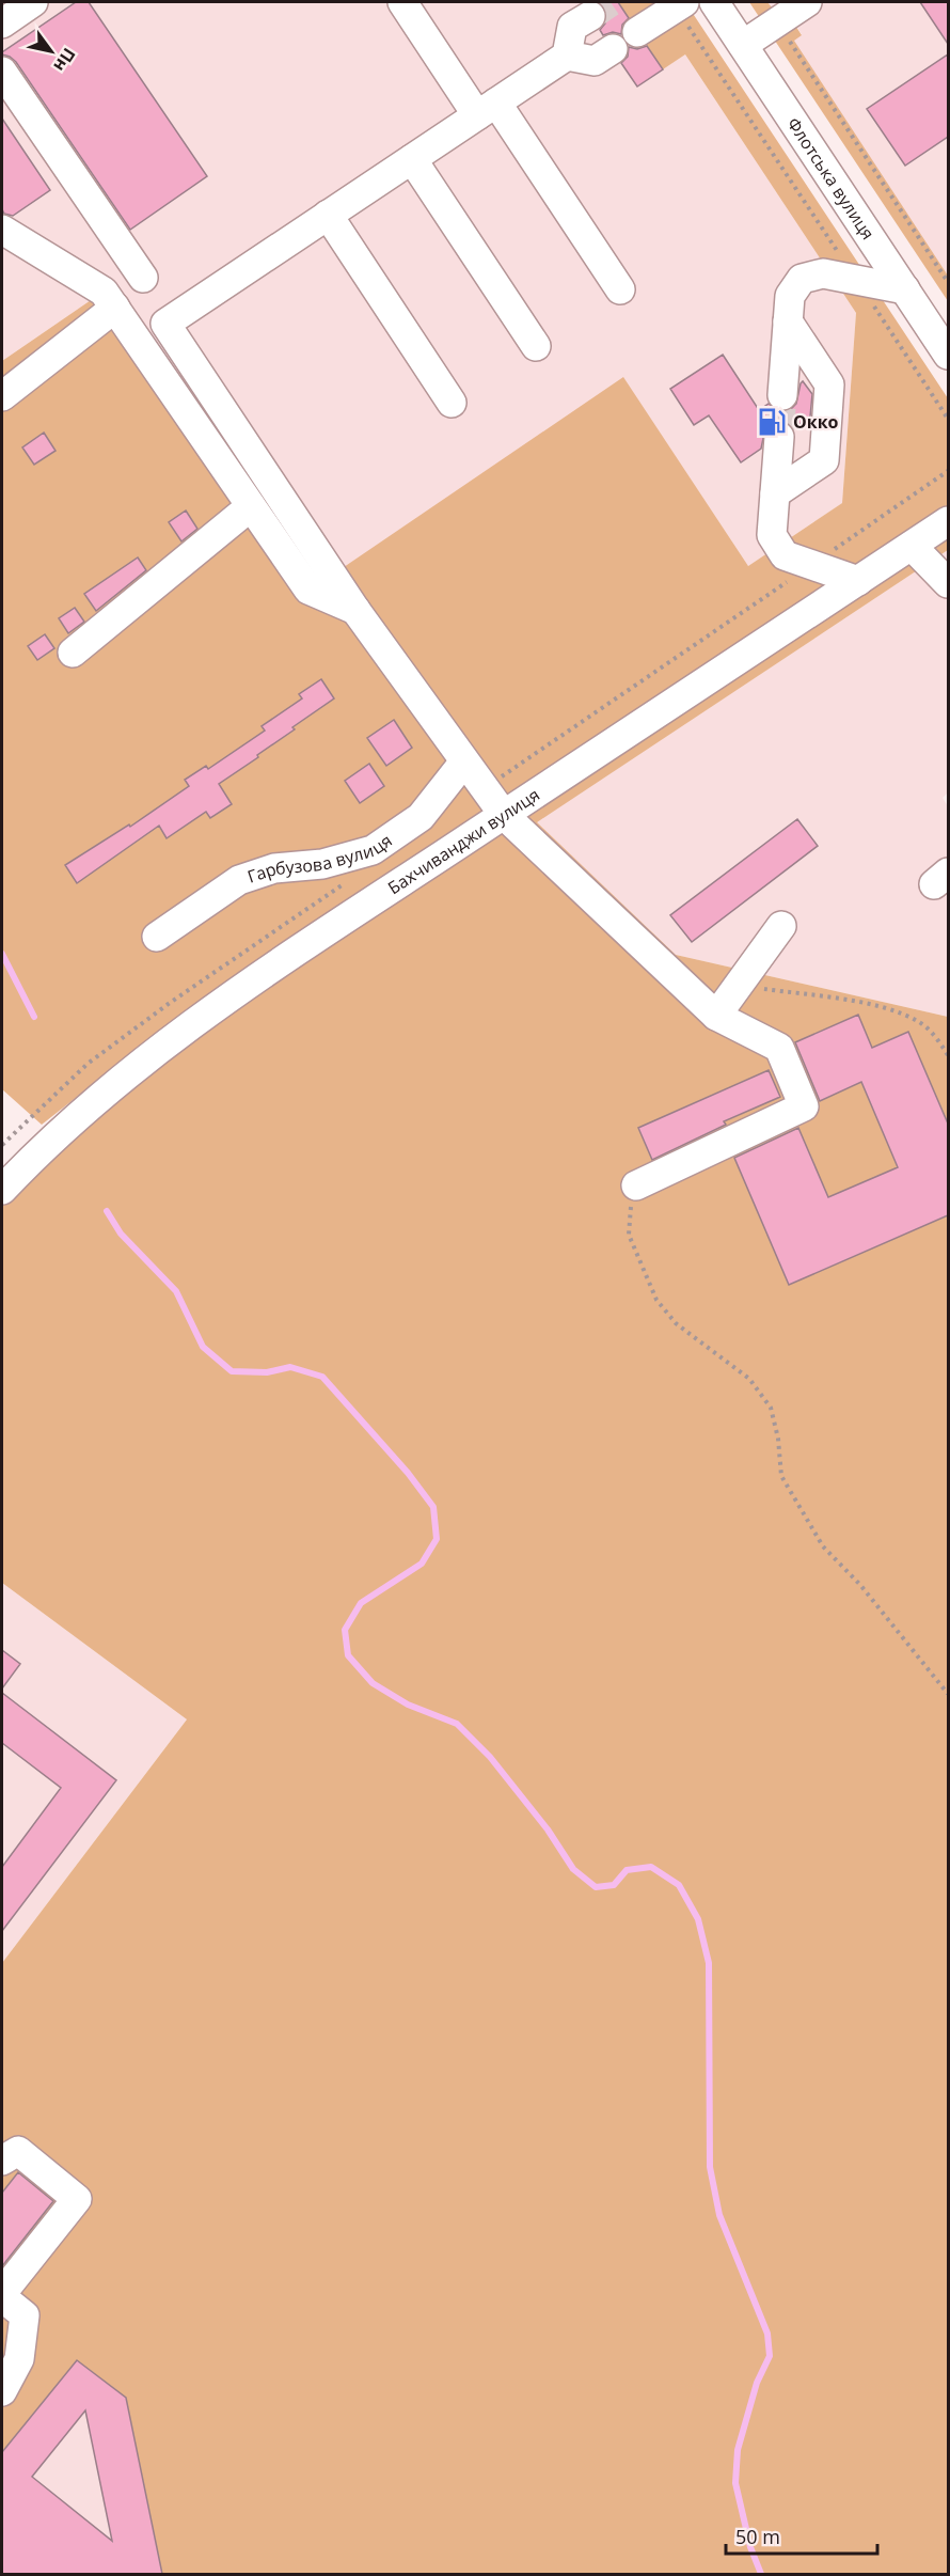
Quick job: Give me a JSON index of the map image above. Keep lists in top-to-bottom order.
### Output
{
  "streets": {
    "street": ["Флотська вулиця", "Бахчиванджи вулиця", "Гарбузова вулиця"]
  },
  "places": {
    "fuel station": ["Окко"]
  },
  "scale_bar": "50 m",
  "north": "bottom right"
}
